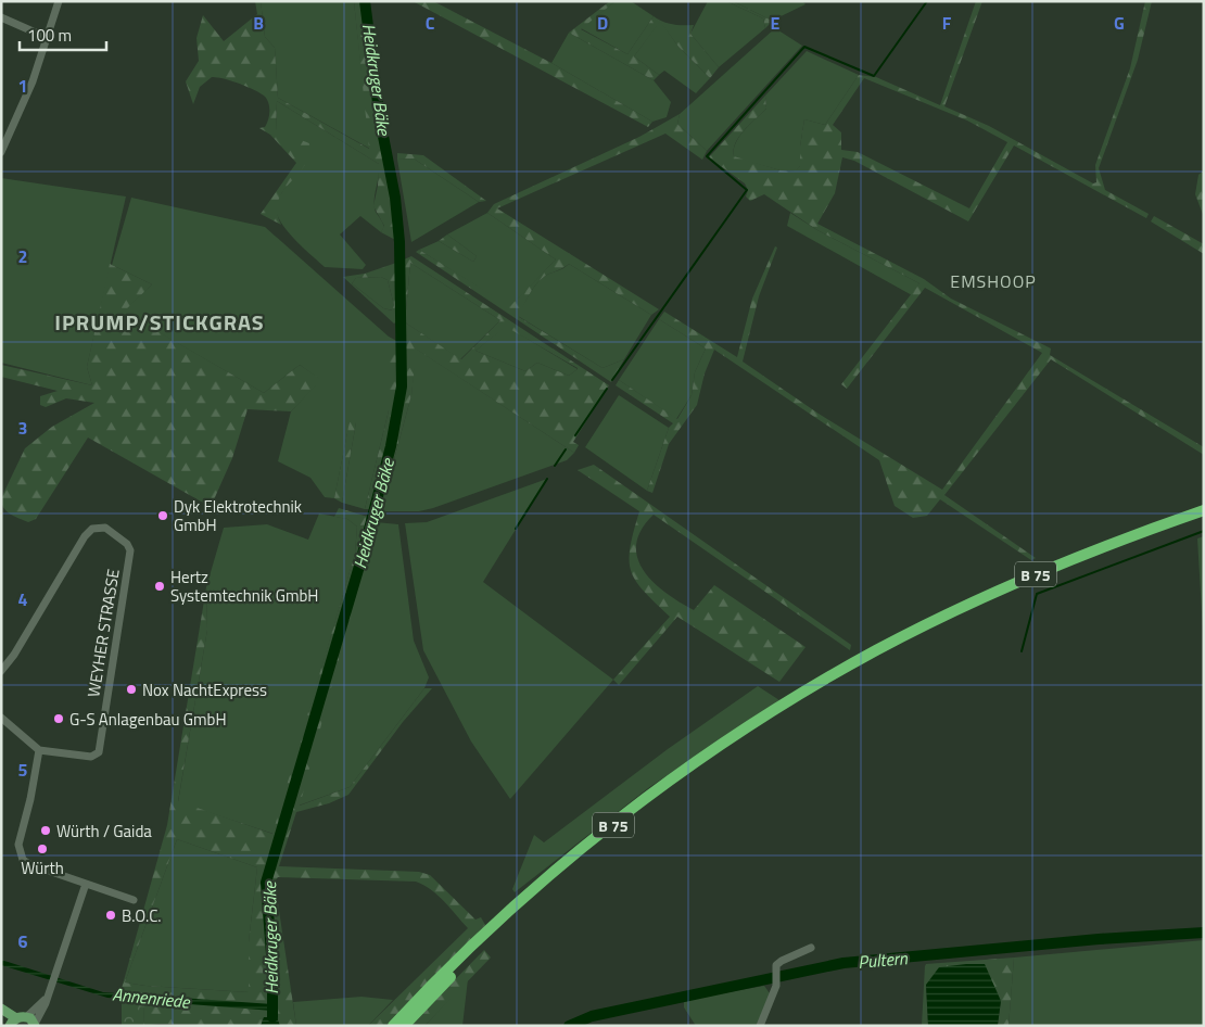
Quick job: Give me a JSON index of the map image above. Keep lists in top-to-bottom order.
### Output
{
  "streets": {
    "highway": ["B 75"],
    "street": ["WEYHER STRASSE"]
  },
  "districts": ["EMSHOOP", "IPRUMP/STICKGRAS"],
  "water": ["Heidkruger Bäke", "Pultern", "Annenriede"],
  "places": [
    "Dyk Elektrotechnik GmbH",
    "Hertz Systemtechnik GmbH",
    "Nox NachtExpress",
    "G-S Anlagenbau GmbH",
    "Würth / Gaida",
    "Würth",
    "B.O.C."
  ],
  "scale_bar": "100 m",
  "grid": {
    "columns": [
      "B",
      "C",
      "D",
      "E",
      "F",
      "G"
    ],
    "rows": [
      "1",
      "2",
      "3",
      "4",
      "5",
      "6"
    ]
  }
}
